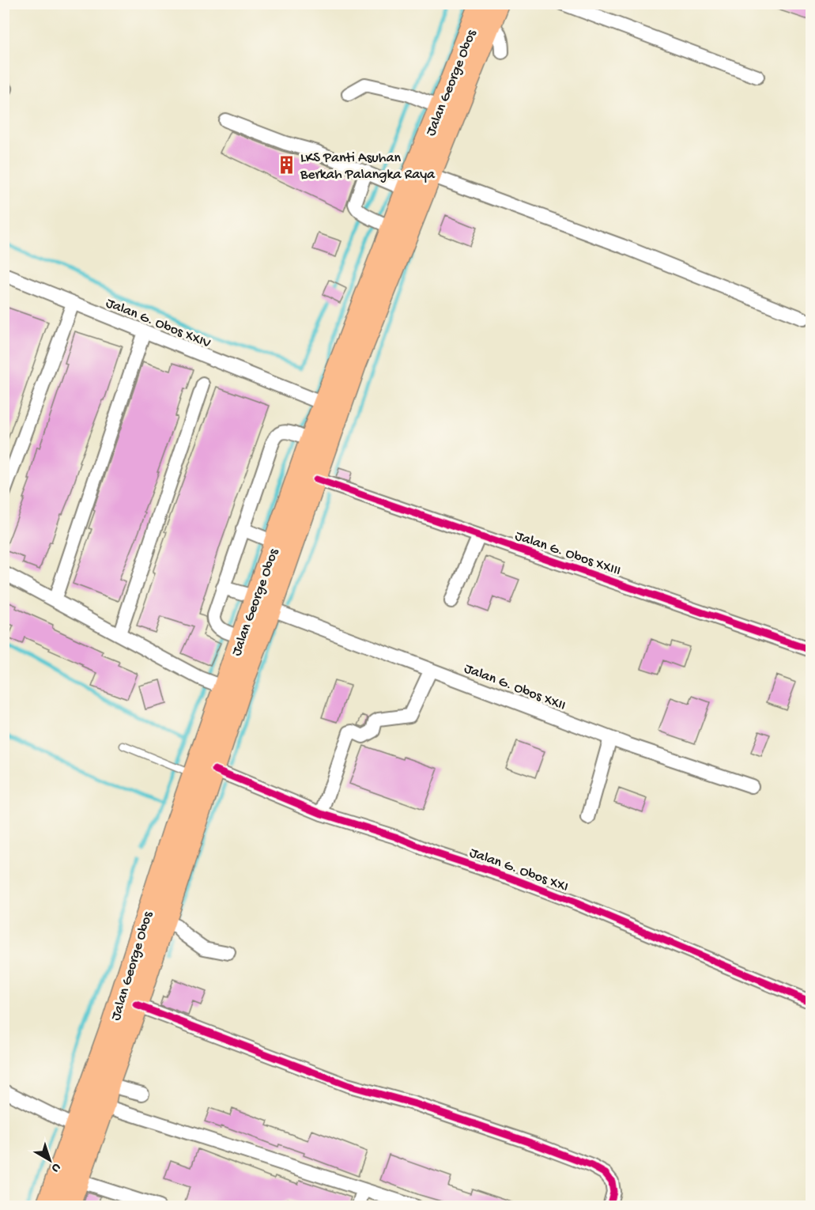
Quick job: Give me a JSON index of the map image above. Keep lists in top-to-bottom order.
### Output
{
  "streets": {
    "main road": ["Jalan George Obos"],
    "street": [
      "Jalan G. Obos XXIV",
      "Jalan G. Obos XXIII",
      "Jalan G. Obos XXII",
      "Jalan G. Obos XXI"
    ]
  },
  "crossings": [
    ["Jalan George Obos", "Jalan G. Obos XXIV"],
    ["Jalan George Obos", "Jalan G. Obos XXIII"],
    ["Jalan George Obos", "Jalan G. Obos XXII"],
    ["Jalan George Obos", "Jalan G. Obos XXI"]
  ],
  "places": {
    "building": ["LKS Panti Asuhan Berkah Palangka Raya"]
  },
  "north": "bottom right"
}
